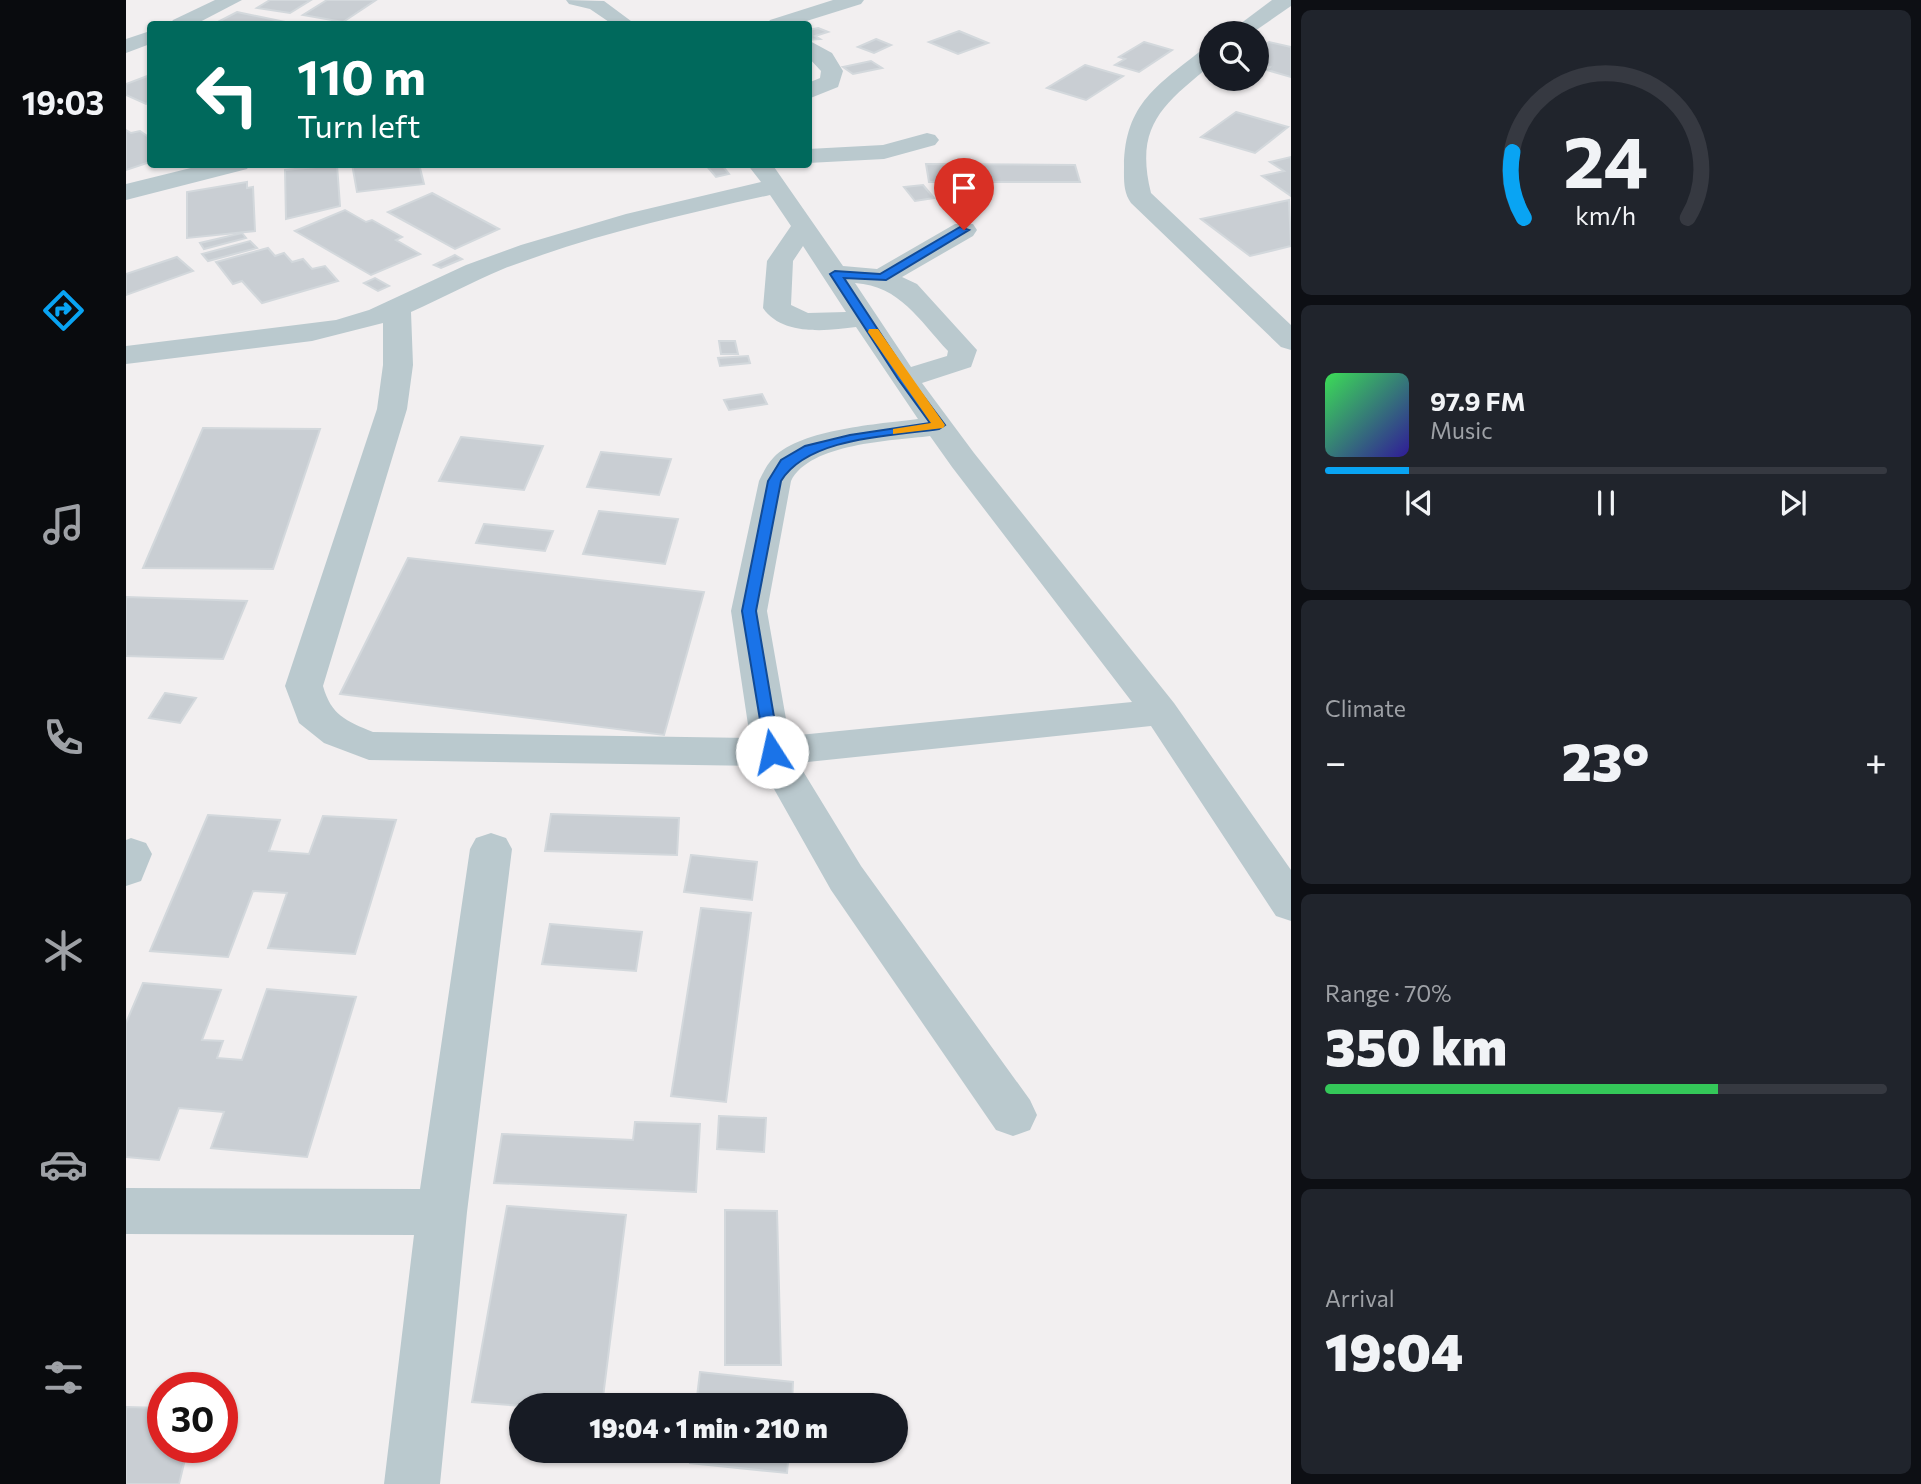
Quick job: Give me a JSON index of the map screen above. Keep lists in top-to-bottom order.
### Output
{
  "page": {
    "tabs": "19:03",
    "turn": ["110 m", "Turn left"],
    "song": ["97.9 FM", "Music"],
    "tile": [
      "Climate",
      ["Range · 70%", "350 km"],
      ["Arrival", "19:04"]
    ],
    "heat": ["−", "23°", "+"],
    "limit": "30",
    "trip": "19:04 · 1 min · 210 m",
    "gauge": ["24", "km/h"]
  }
}
